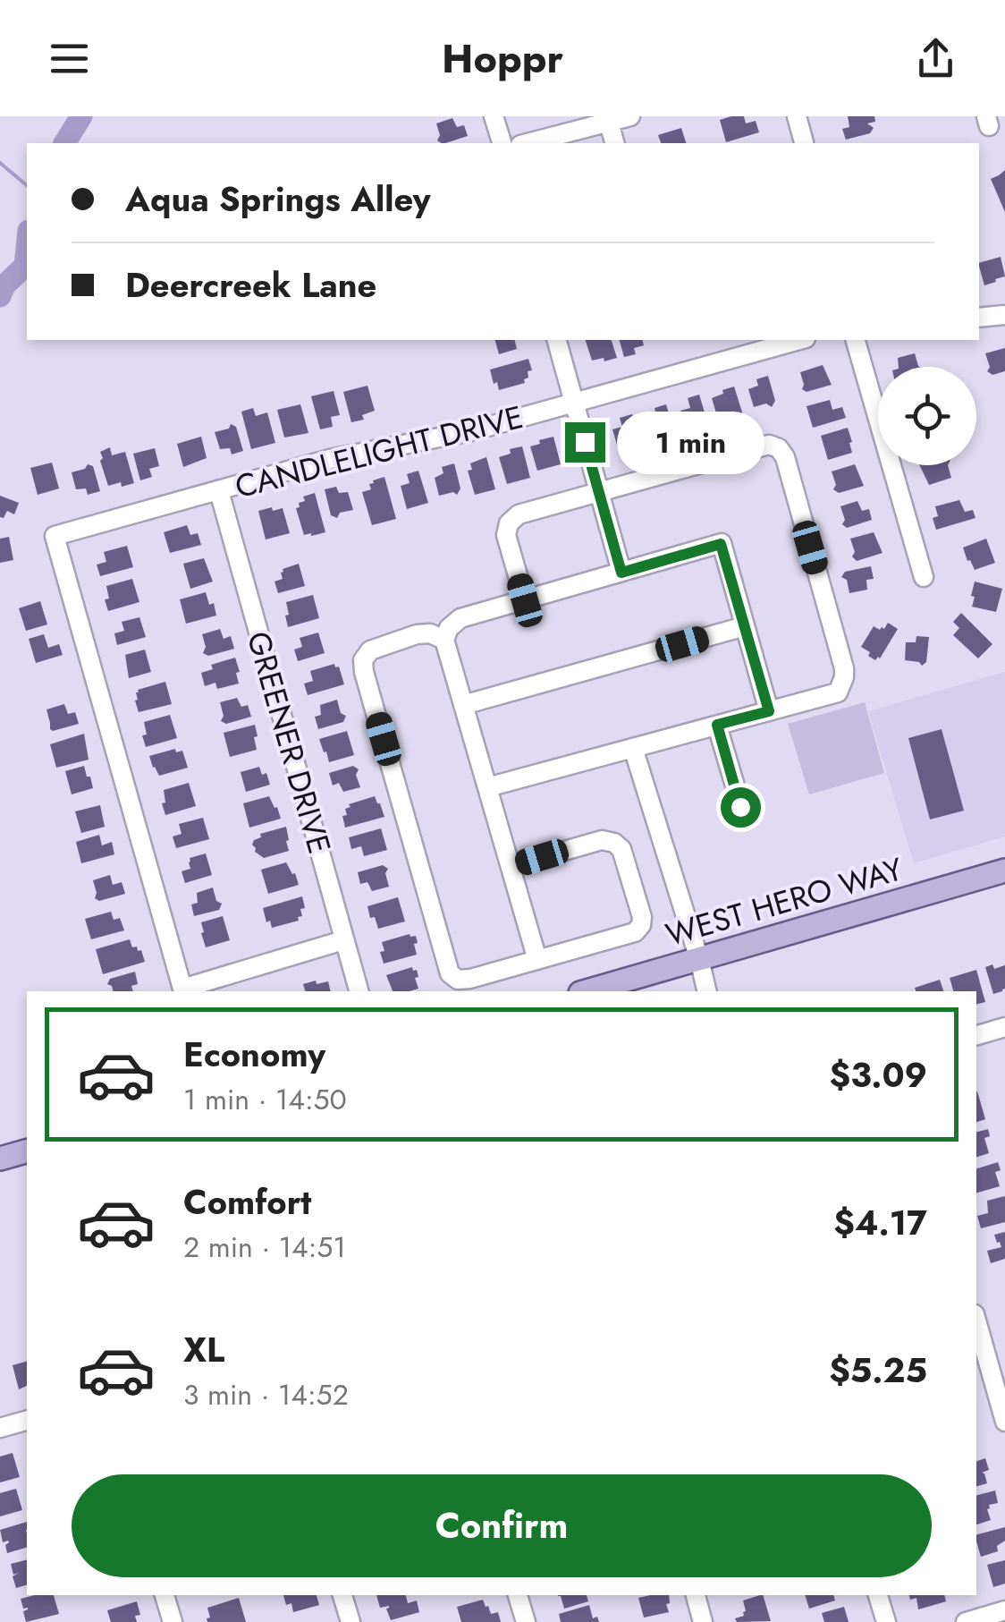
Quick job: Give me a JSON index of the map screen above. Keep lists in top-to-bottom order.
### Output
{
  "streets": {
    "main road": ["WEST HERO WAY"],
    "street": ["CANDLELIGHT DRIVE", "GREENER DRIVE"]
  },
  "crossings": [
    ["CANDLELIGHT DRIVE", "GREENER DRIVE"]
  ],
  "page": {
    "header": "Hoppr",
    "banner": ["Aqua Springs Alley", "Deercreek Lane"],
    "bubble": "1 min",
    "list": [
      {
        "name": "Economy",
        "note": "1 min · 14:50",
        "value": "$3.09"
      },
      {
        "name": "Comfort",
        "note": "2 min · 14:51",
        "value": "$4.17"
      },
      {
        "name": "XL",
        "note": "3 min · 14:52",
        "value": "$5.25"
      }
    ],
    "buttons": "Confirm"
  }
}
